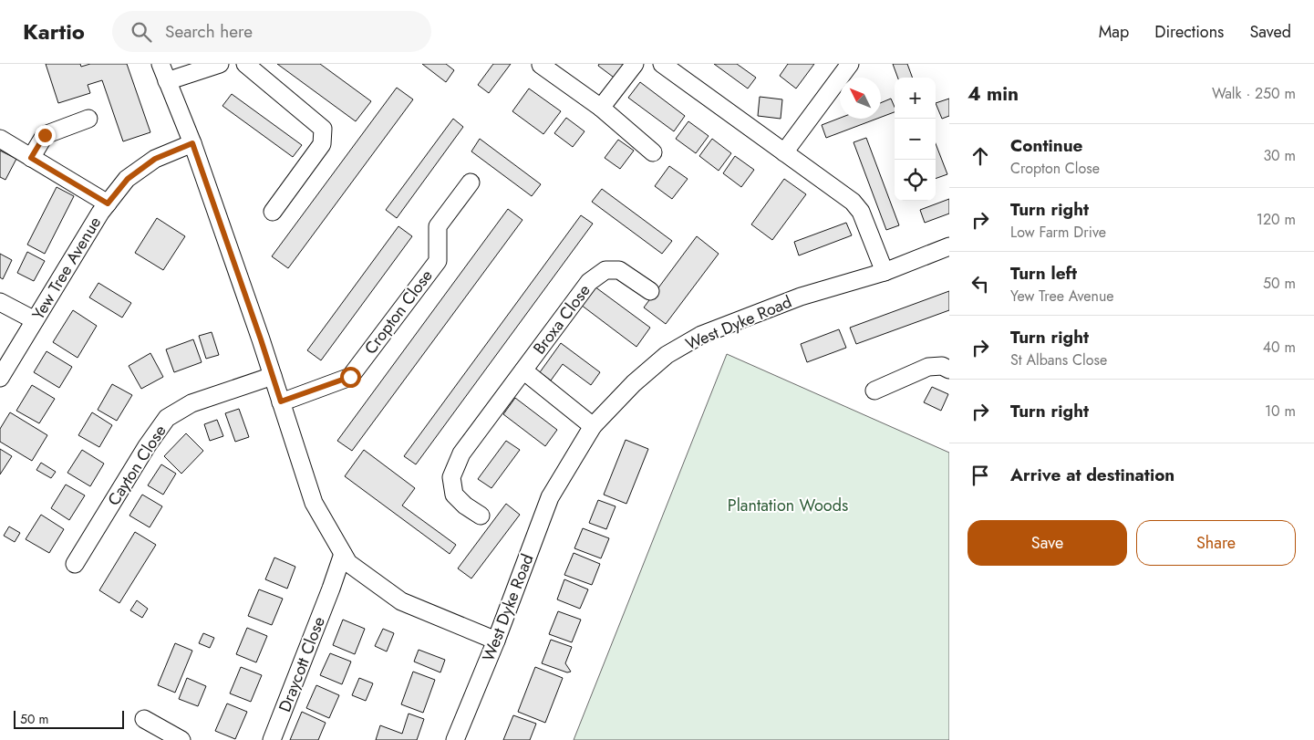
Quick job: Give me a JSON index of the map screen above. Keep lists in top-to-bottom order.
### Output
{
  "streets": {
    "street": [
      "Yew Tree Avenue",
      "Cropton Close",
      "Broxa Close",
      "West Dyke Road",
      "Cayton Close",
      "Draycott Close"
    ]
  },
  "crossings": [
    ["Broxa Close", "West Dyke Road"]
  ],
  "parks": ["Plantation Woods"],
  "scale_bar": "50 m",
  "north": "top left",
  "page": {
    "header": "Kartio",
    "search": "Search here",
    "nav": ["Map", "Directions", "Saved"],
    "heading": ["4 min", "Walk · 250 m"],
    "map_buttons": ["+", "−"],
    "list": [
      ["Continue", "Cropton Close", "30 m"],
      ["Turn right", "Low Farm Drive", "120 m"],
      ["Turn left", "Yew Tree Avenue", "50 m"],
      ["Turn right", "St Albans Close", "40 m"],
      ["Turn right", "10 m"],
      "Arrive at destination"
    ],
    "buttons": ["Save", "Share"],
    "scale": "50 m"
  }
}
